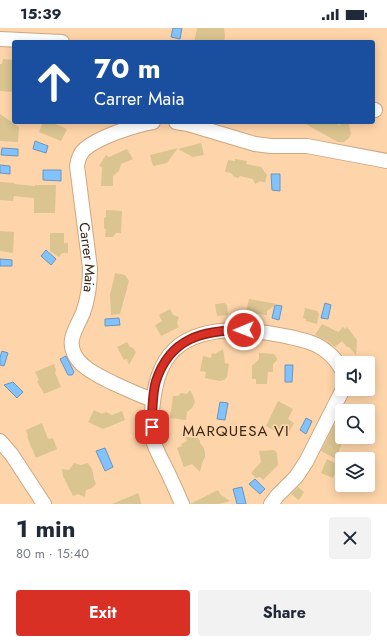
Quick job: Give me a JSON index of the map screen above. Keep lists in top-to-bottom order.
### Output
{
  "streets": {
    "street": ["Carrer Maia"]
  },
  "districts": ["MARQUESA VI"],
  "page": {
    "status": "15:39",
    "turn": ["70 m", "Carrer Maia"],
    "heading": ["1 min", "80 m · 15:40"],
    "buttons": ["Exit", "Share"]
  }
}
